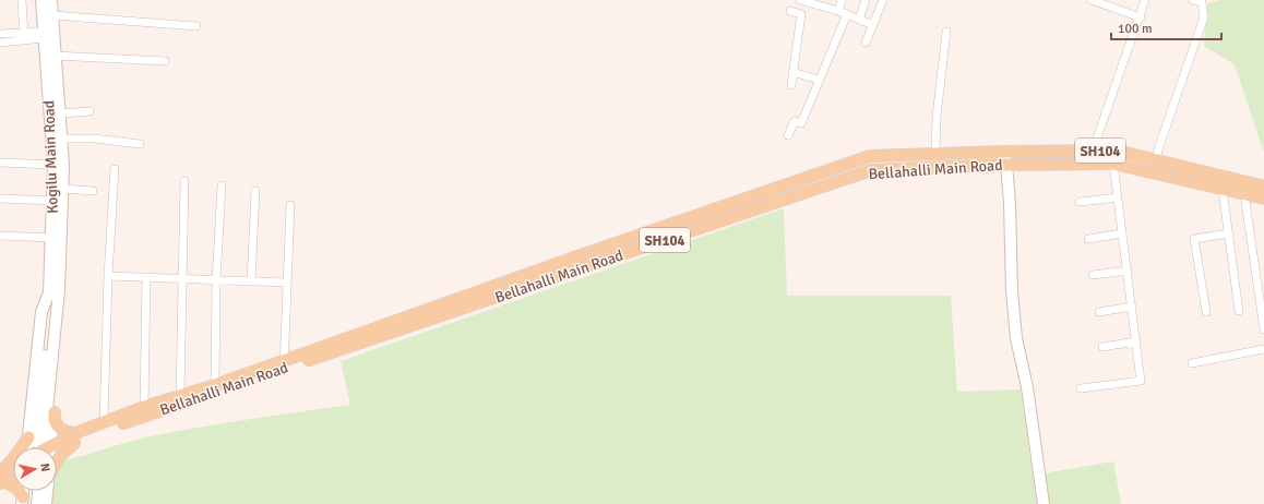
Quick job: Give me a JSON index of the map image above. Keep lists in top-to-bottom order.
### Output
{
  "streets": {
    "main road": ["SH104", "Kogilu Main Road", "Bellahalli Main Road"]
  },
  "scale_bar": "100 m",
  "north": "right"
}
